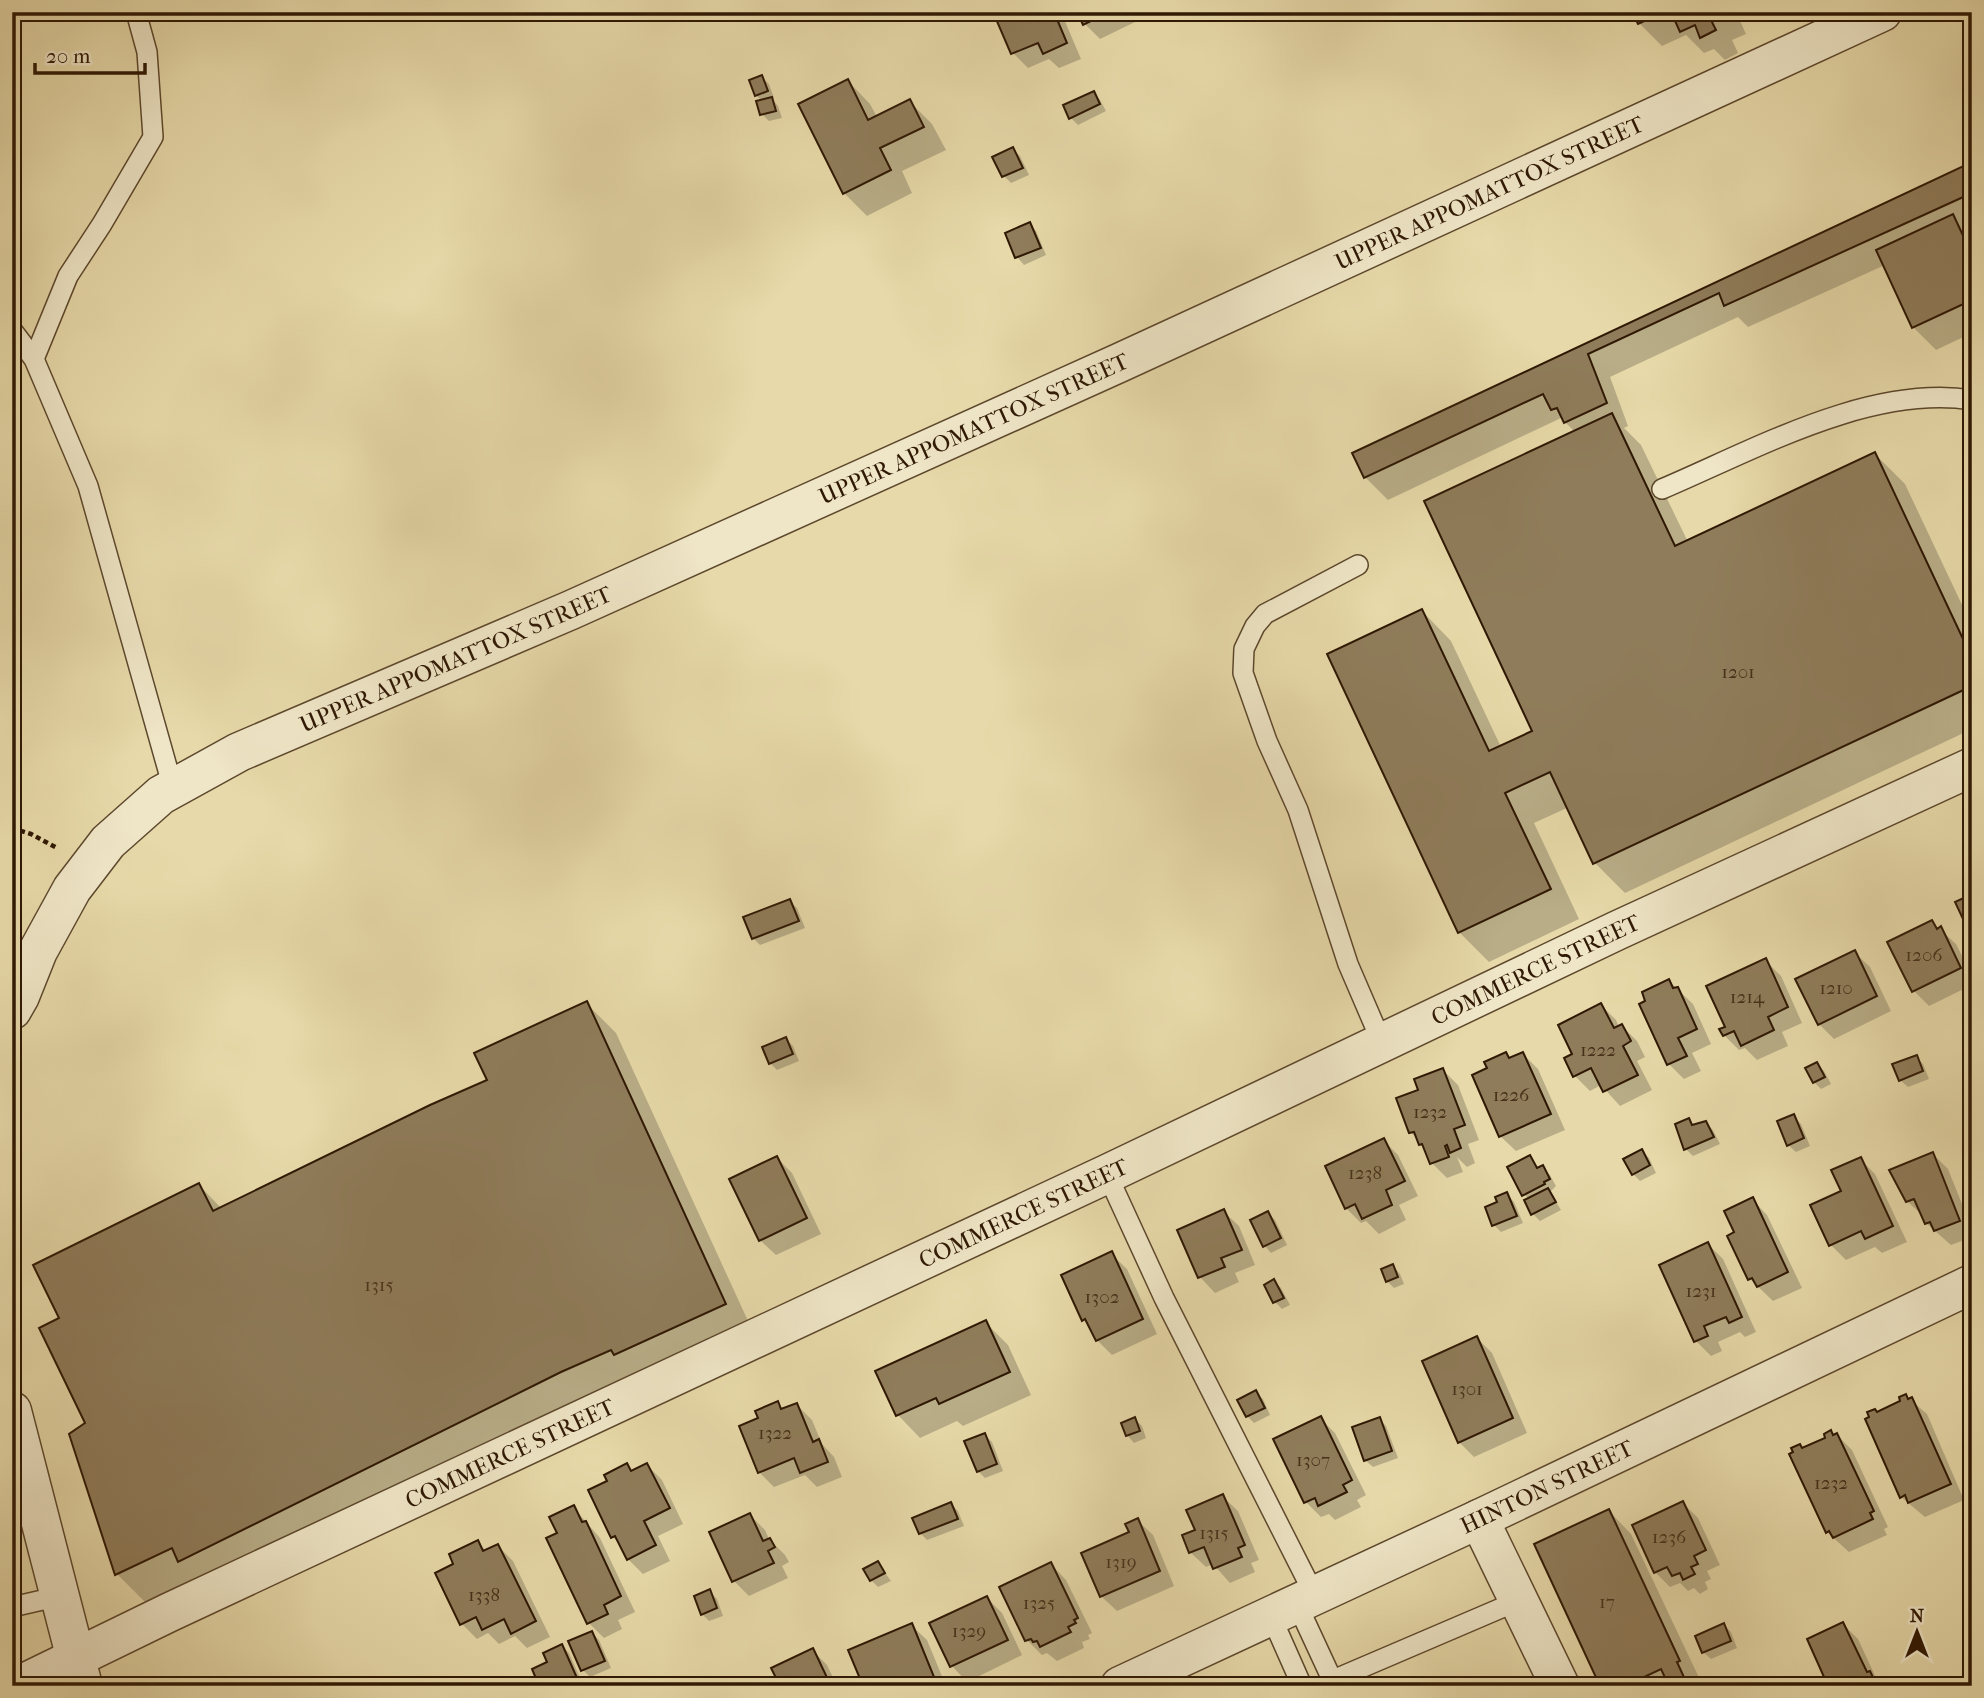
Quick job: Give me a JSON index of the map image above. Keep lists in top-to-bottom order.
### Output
{
  "streets": {
    "street": ["UPPER APPOMATTOX STREET", "COMMERCE STREET", "HINTON STREET"]
  },
  "house_numbers": [
    "1201",
    "1206",
    "1210",
    "1214",
    "1222",
    "1226",
    "1232",
    "1238",
    "1315",
    "1231",
    "1302",
    "1301",
    "1322",
    "1307",
    "1232",
    "1315",
    "1236",
    "1319",
    "1338",
    "17",
    "1325",
    "1329"
  ],
  "scale_bar": "20 m",
  "north": "top"
}
